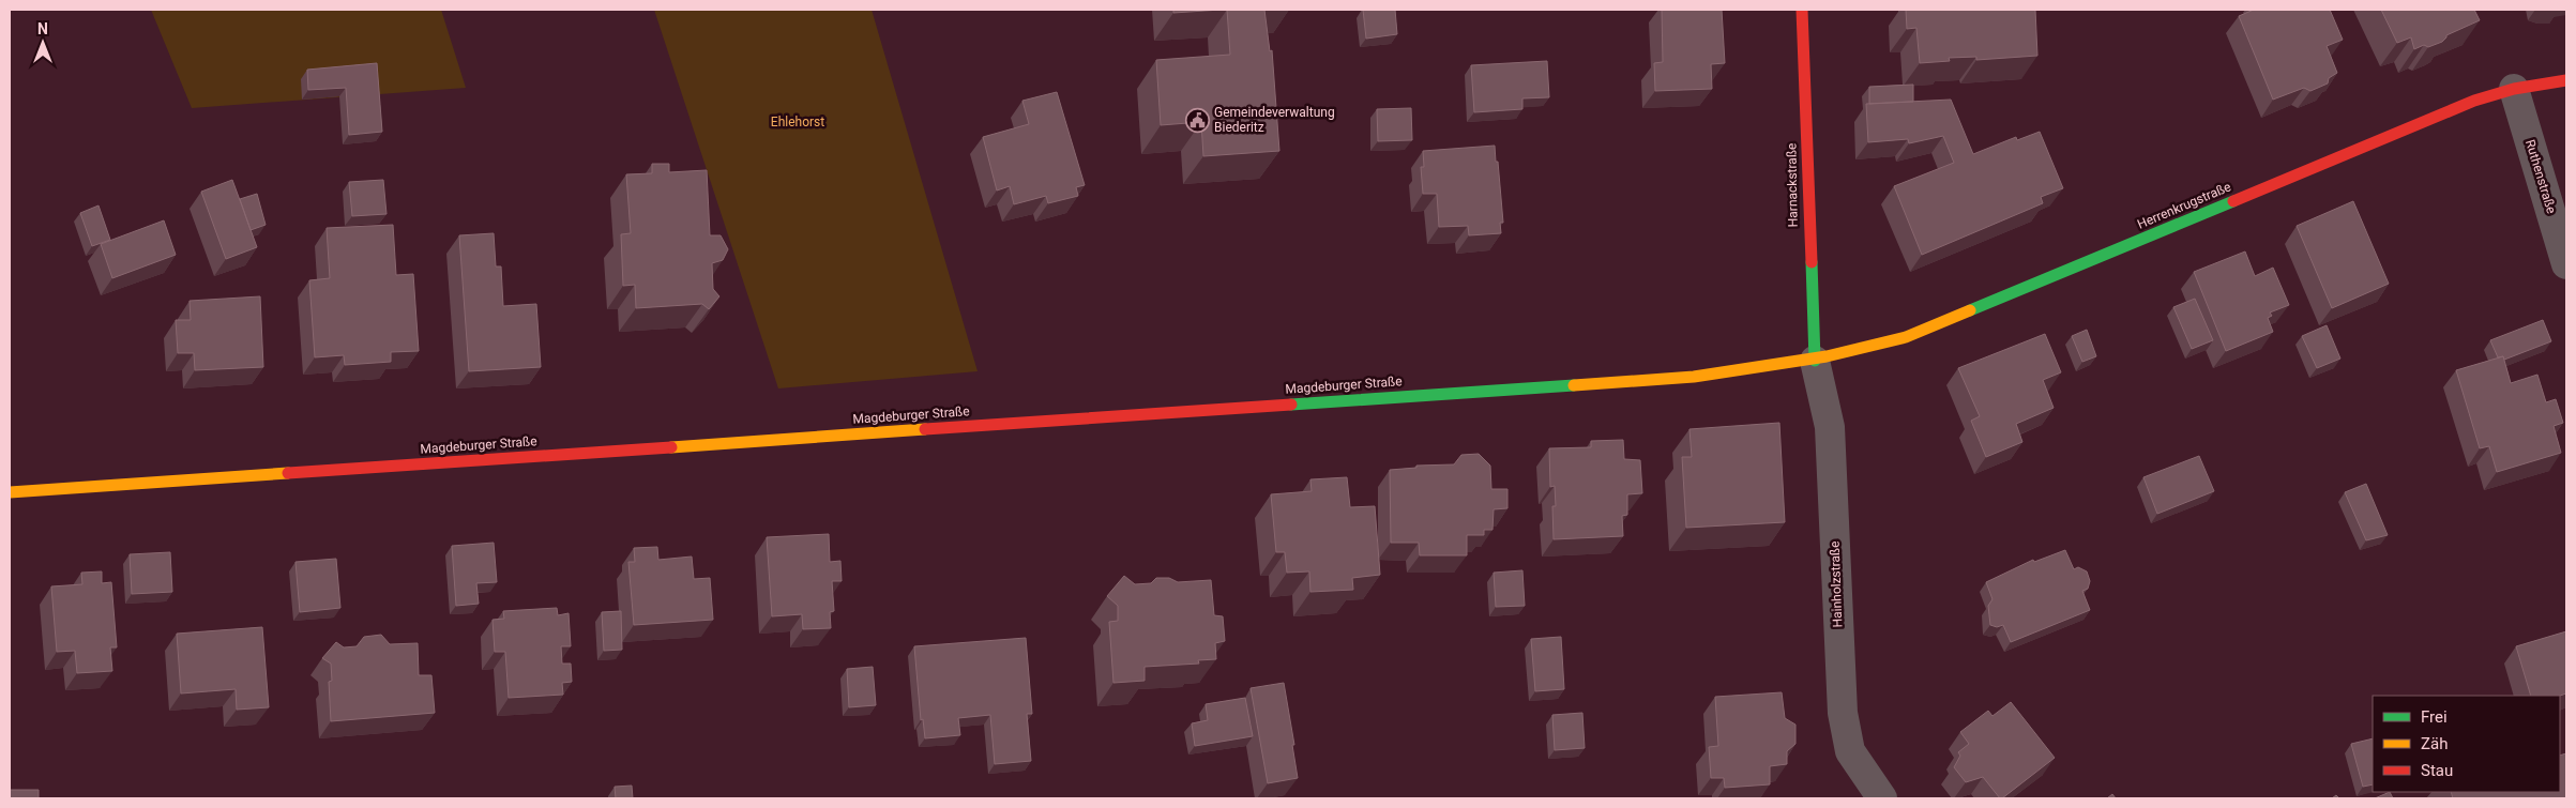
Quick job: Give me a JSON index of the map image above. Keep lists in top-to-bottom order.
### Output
{
  "streets": {
    "street": [
      "Ruthenstraße",
      "Harnackstraße",
      "Herrenkrugstraße",
      "Magdeburger Straße",
      "Hainholzstraße"
    ]
  },
  "crossings": [
    ["Ruthenstraße", "Herrenkrugstraße"],
    ["Harnackstraße", "Herrenkrugstraße"],
    ["Harnackstraße", "Magdeburger Straße"],
    ["Harnackstraße", "Hainholzstraße"],
    ["Herrenkrugstraße", "Magdeburger Straße"],
    ["Herrenkrugstraße", "Hainholzstraße"],
    ["Magdeburger Straße", "Hainholzstraße"]
  ],
  "parks": ["Ehlehorst"],
  "places": {
    "public building": ["Gemeindeverwaltung Biederitz"]
  },
  "legend": ["Frei", "Zäh", "Stau"],
  "north": "top"
}
